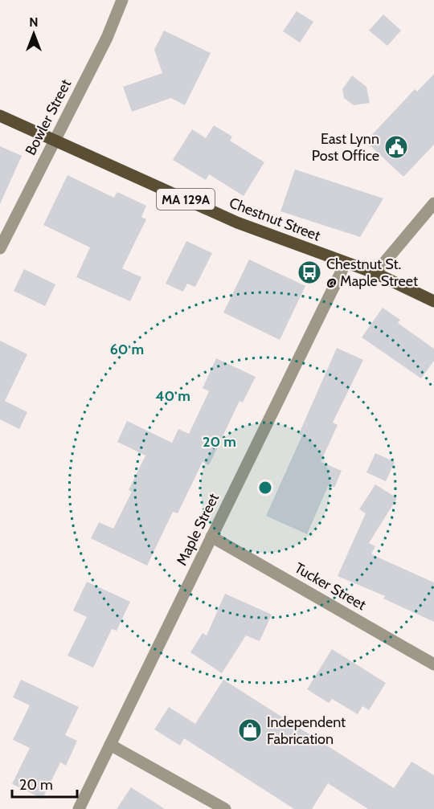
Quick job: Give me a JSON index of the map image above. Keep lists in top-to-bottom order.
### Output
{
  "streets": {
    "main road": ["MA 129A", "Chestnut Street"],
    "street": ["Bowler Street", "Maple Street", "Tucker Street"]
  },
  "crossings": [
    ["Bowler Street", "Chestnut Street"],
    ["Chestnut Street", "Maple Street"],
    ["Maple Street", "Tucker Street"]
  ],
  "places": {
    "public building": ["East Lynn Post Office"],
    "bus stop": ["Chestnut St. @ Maple Street"],
    "shop": ["Independent Fabrication"]
  },
  "scale_bar": "20 m",
  "north": "top",
  "rings": ["60 m", "40 m", "20 m"]
}
